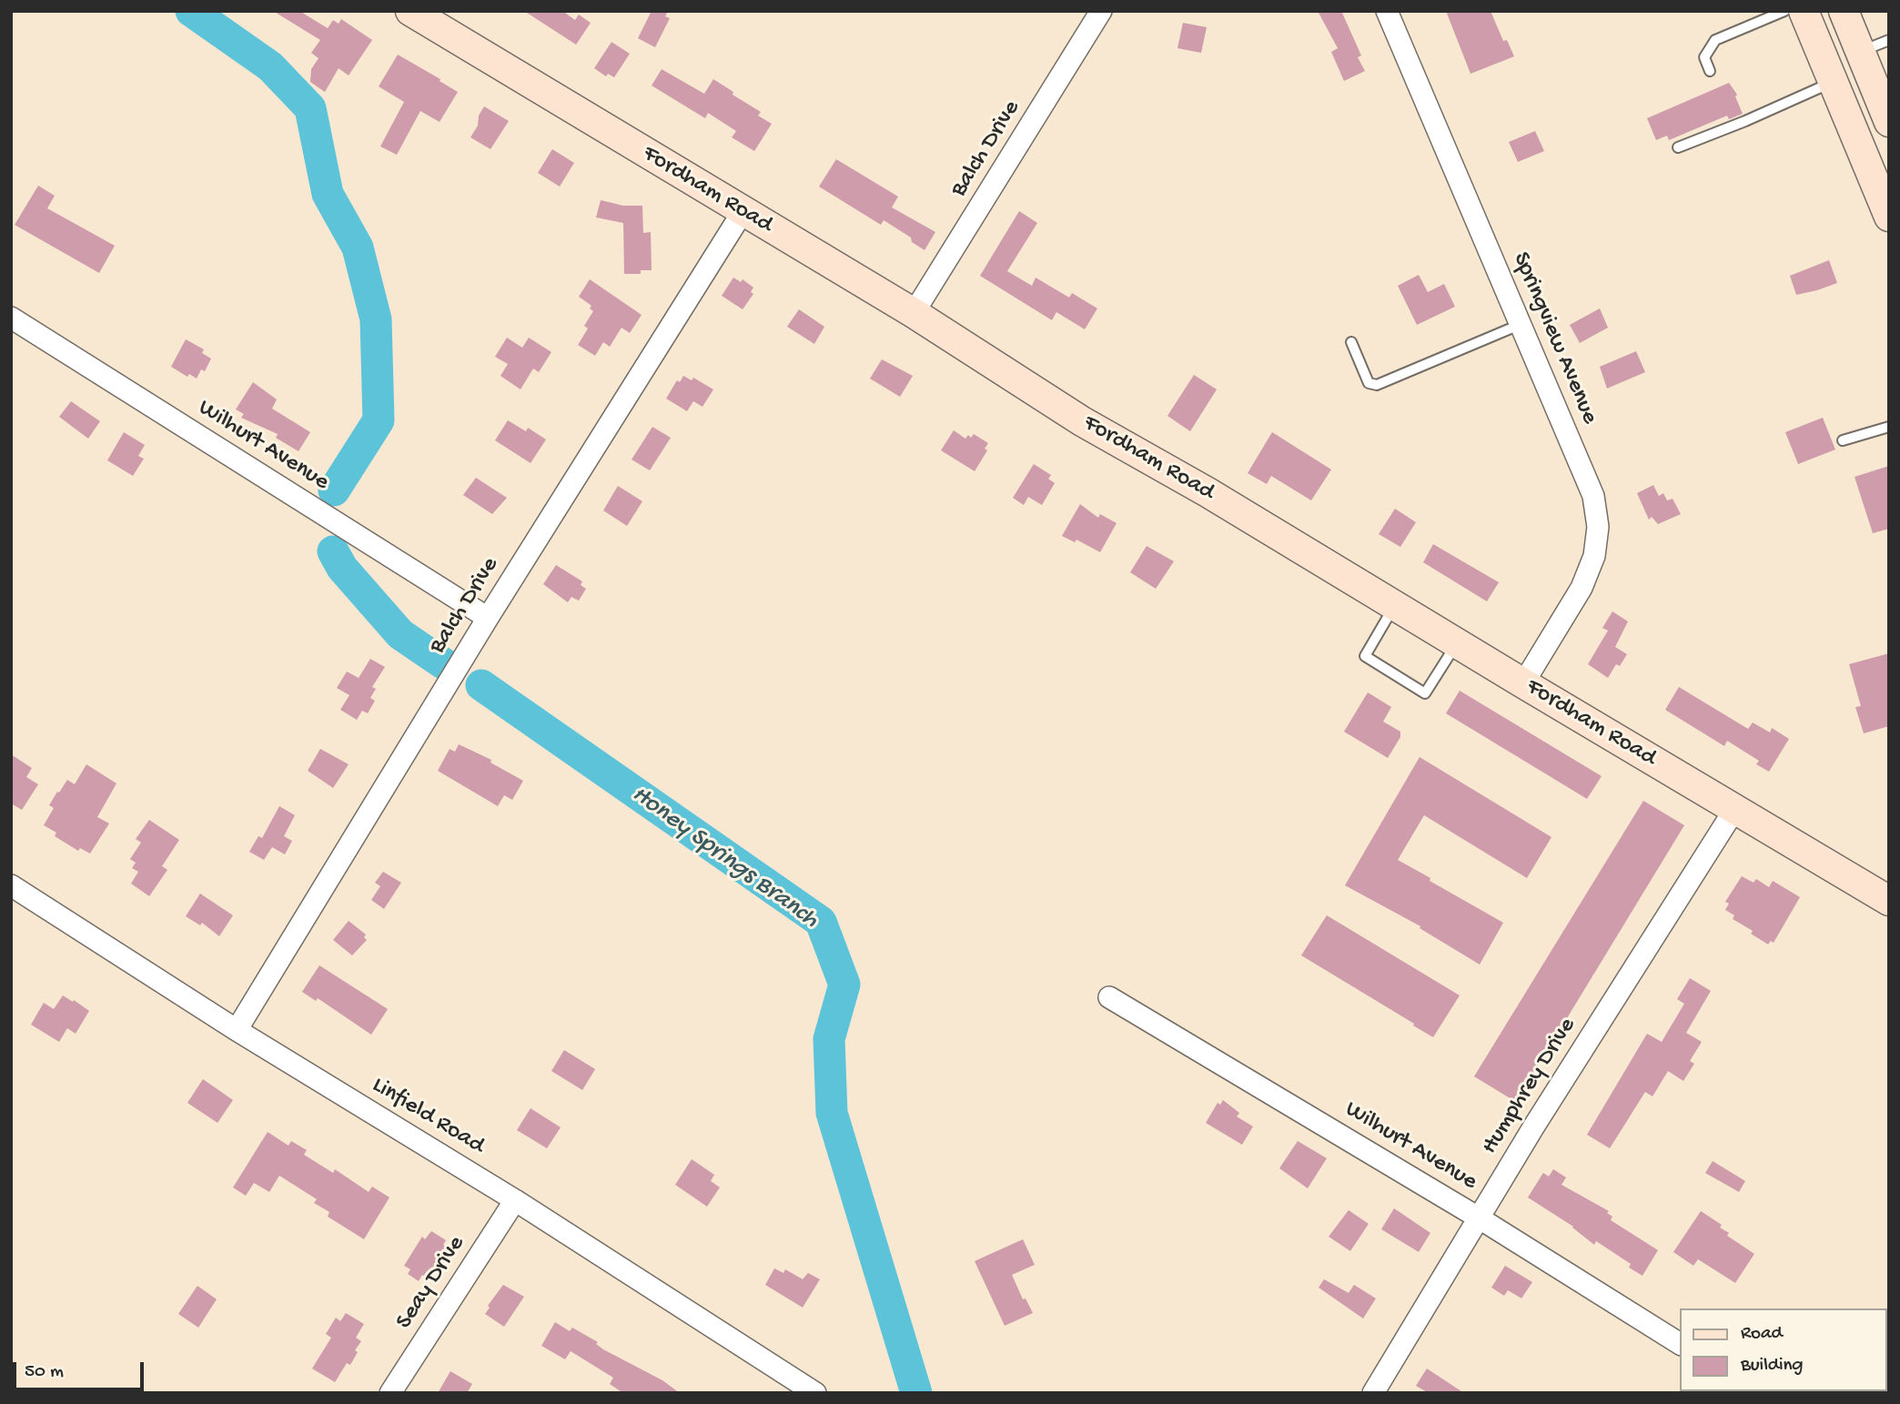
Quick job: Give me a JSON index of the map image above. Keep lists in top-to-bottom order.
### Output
{
  "streets": {
    "street": [
      "Balch Drive",
      "Fordham Road",
      "Springview Avenue",
      "Wilhurt Avenue",
      "Humphrey Drive",
      "Linfield Road",
      "Seay Drive"
    ]
  },
  "crossings": [
    ["Balch Drive", "Fordham Road"],
    ["Balch Drive", "Wilhurt Avenue"],
    ["Balch Drive", "Linfield Road"],
    ["Fordham Road", "Springview Avenue"],
    ["Fordham Road", "Humphrey Drive"],
    ["Wilhurt Avenue", "Humphrey Drive"],
    ["Linfield Road", "Seay Drive"]
  ],
  "water": ["Honey Springs Branch"],
  "legend": ["Road", "Building"],
  "scale_bar": "50 m"
}
